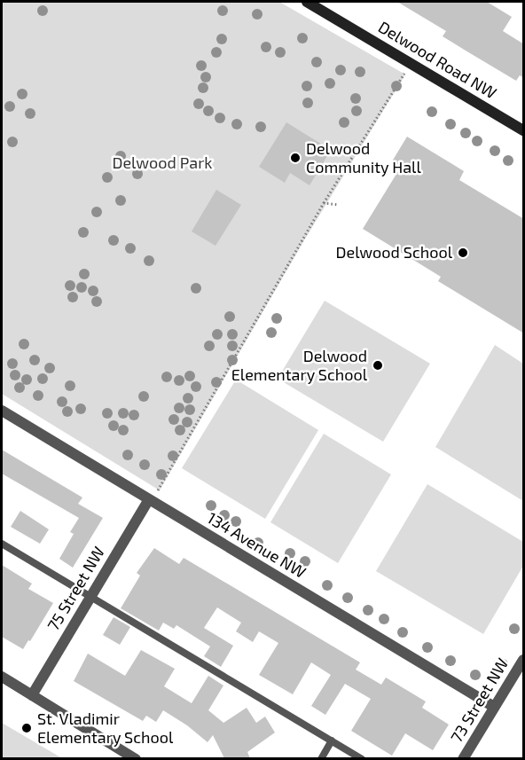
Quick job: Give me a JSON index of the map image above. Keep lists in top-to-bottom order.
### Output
{
  "streets": {
    "street": [
      "Delwood Road NW",
      "134 Avenue NW",
      "75 Street NW",
      "73 Street NW"
    ]
  },
  "crossings": [
    ["134 Avenue NW", "75 Street NW"],
    ["134 Avenue NW", "73 Street NW"]
  ],
  "parks": ["Delwood Park"],
  "places": [
    "Delwood Community Hall",
    "Delwood School",
    "Delwood Elementary School",
    "St. Vladimir Elementary School"
  ]
}
